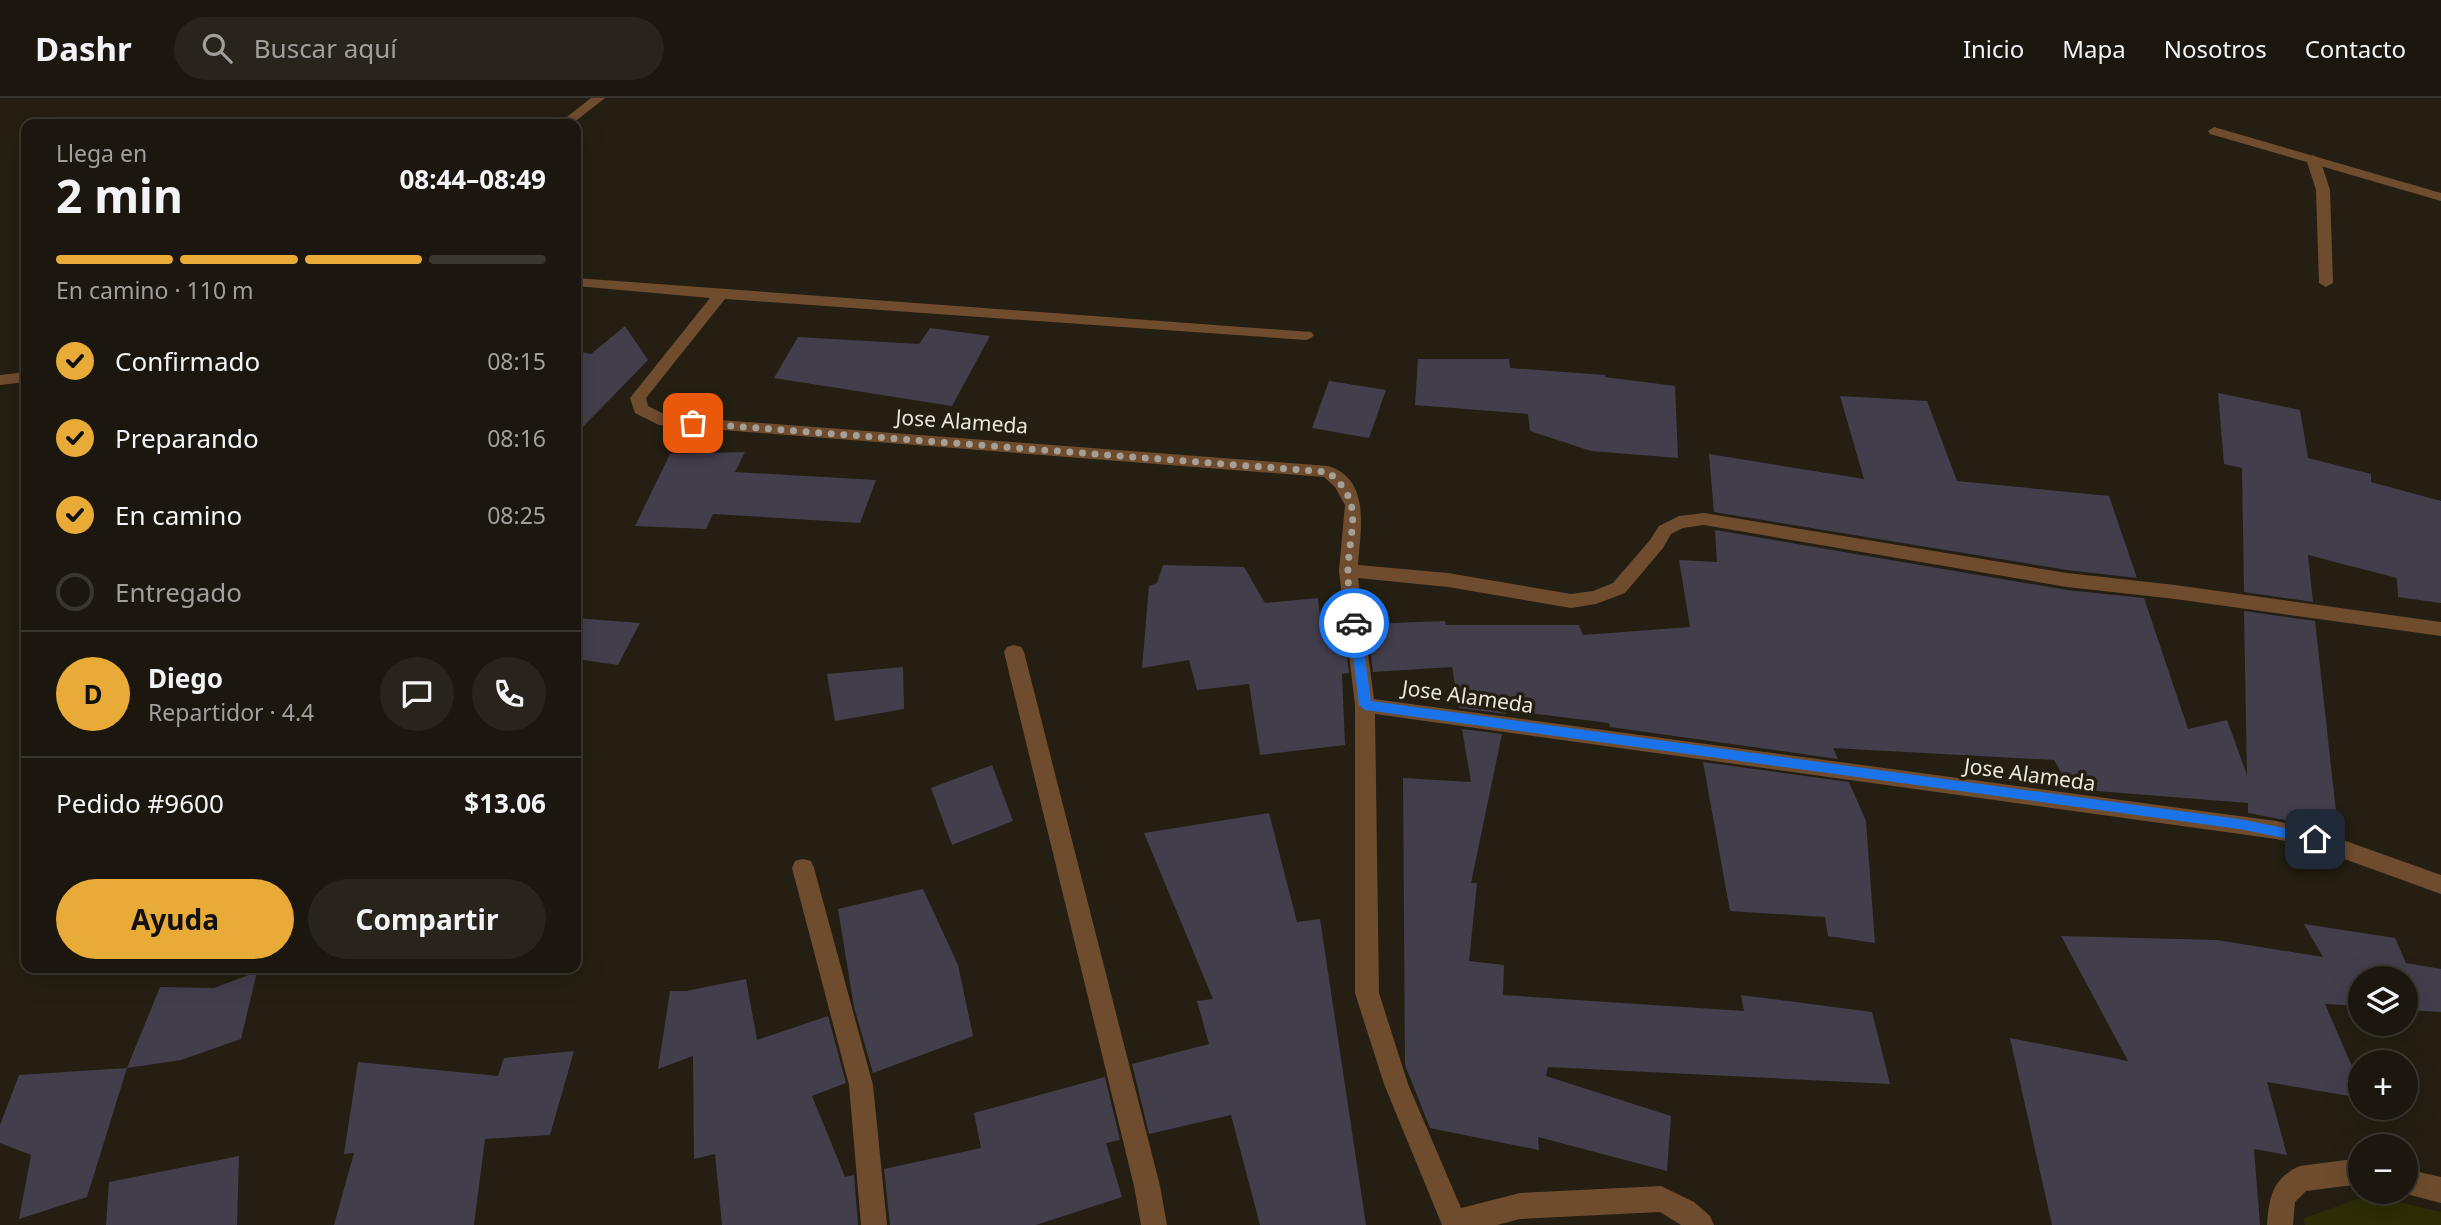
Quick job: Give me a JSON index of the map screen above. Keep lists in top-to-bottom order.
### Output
{
  "streets": {
    "street": ["Jose Alameda"]
  },
  "page": {
    "header": "Dashr",
    "search": "Buscar aquí",
    "nav": [
      "Inicio",
      "Mapa",
      "Nosotros",
      "Contacto"
    ],
    "heading": ["2 min", "Llega en", "08:44–08:49"],
    "panel": [
      "Diego",
      "Repartidor · 4.4",
      "Pedido #9600",
      "$13.06"
    ],
    "bar": "En camino · 110 m",
    "list": [
      ["Confirmado", "08:15"],
      ["Preparando", "08:16"],
      ["En camino", "08:25"],
      "Entregado"
    ],
    "round": "D",
    "buttons": ["Ayuda", "Compartir"],
    "map_buttons": ["+", "−"]
  }
}
